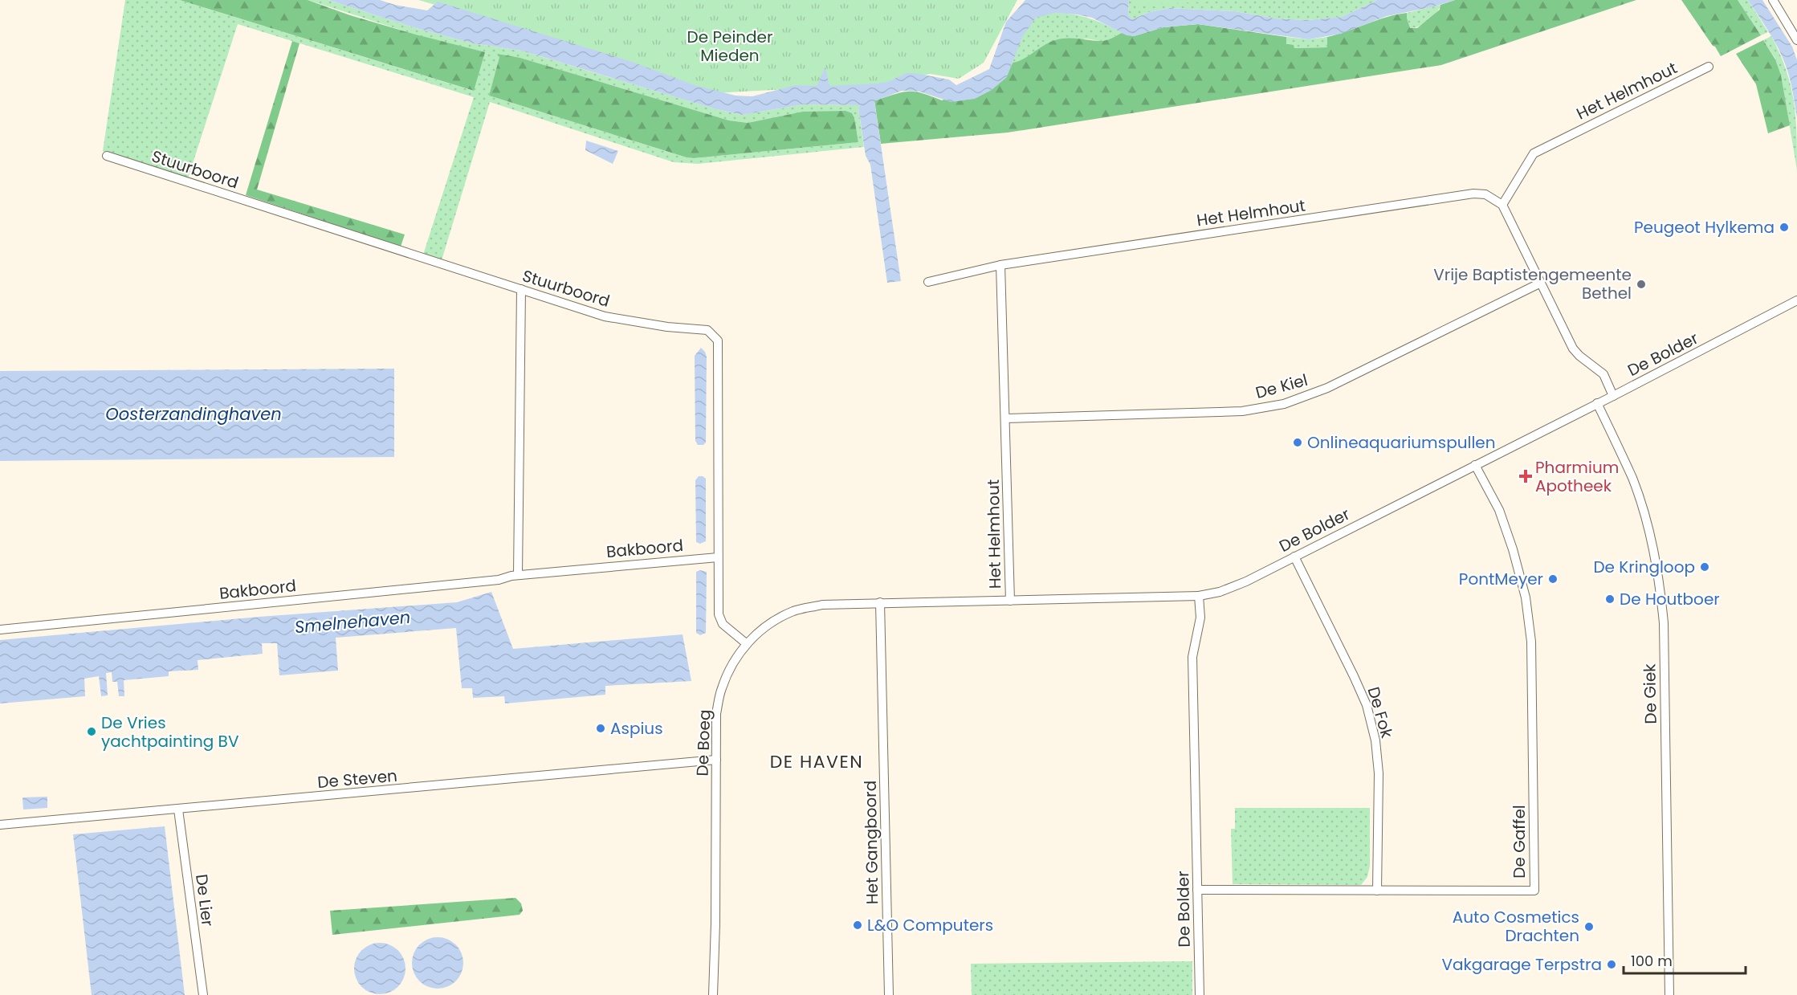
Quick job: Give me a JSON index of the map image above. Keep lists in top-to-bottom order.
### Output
{
  "streets": {
    "street": [
      "Het Helmhout",
      "Stuurboord",
      "De Bolder",
      "De Kiel",
      "Bakboord",
      "De Giek",
      "De Fok",
      "De Boeg",
      "De Steven",
      "De Gaffel",
      "Het Gangboord",
      "De Lier"
    ]
  },
  "crossings": [
    ["Het Helmhout", "De Bolder"],
    ["Het Helmhout", "De Kiel"],
    ["Het Helmhout", "De Boeg"],
    ["Het Helmhout", "Het Gangboord"],
    ["Stuurboord", "Bakboord"],
    ["Stuurboord", "De Boeg"],
    ["De Bolder", "De Giek"],
    ["De Bolder", "De Fok"],
    ["De Bolder", "De Gaffel"],
    ["De Fok", "De Gaffel"],
    ["De Boeg", "De Steven"],
    ["De Boeg", "Het Gangboord"],
    ["De Steven", "De Lier"]
  ],
  "districts": ["DE HAVEN"],
  "water": ["Oosterzandinghaven", "Smelnehaven"],
  "parks": ["De Peinder Mieden"],
  "places": {
    "other": [
      "Peugeot Hylkema",
      "Vrije Baptistengemeente Bethel",
      "Onlineaquariumspullen",
      "De Kringloop",
      "PontMeyer",
      "De Houtboer",
      "Aspius",
      "De Vries yachtpainting BV",
      "L&O Computers",
      "Auto Cosmetics Drachten",
      "Vakgarage Terpstra"
    ],
    "health": ["Pharmium Apotheek"]
  },
  "scale_bar": "100 m"
}
